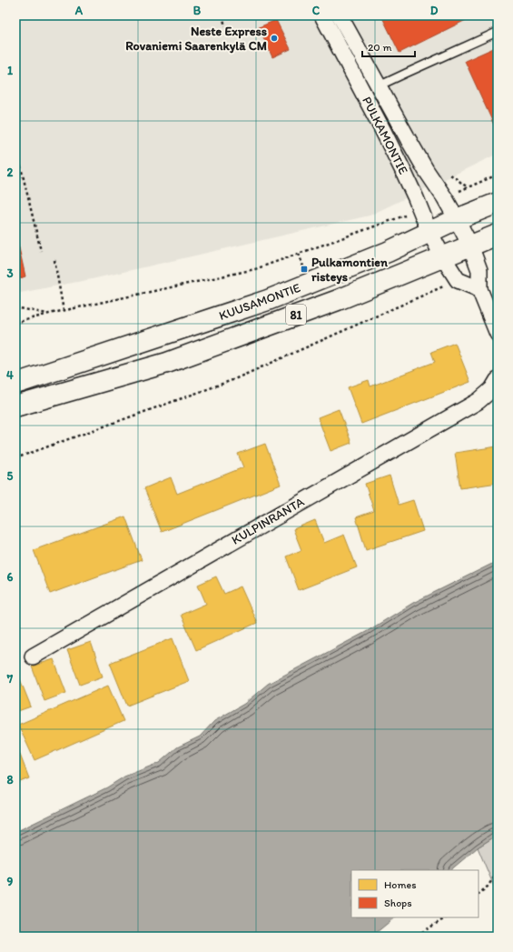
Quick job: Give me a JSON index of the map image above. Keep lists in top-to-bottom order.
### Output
{
  "streets": {
    "main road": ["KUUSAMONTIE", "81"],
    "street": ["PULKAMONTIE", "KULPINRANTA"]
  },
  "crossings": [
    ["PULKAMONTIE", "KUUSAMONTIE"]
  ],
  "places": {
    "other": ["Neste Express Rovaniemi Saarenkylä CM"],
    "transit": ["Pulkamontien risteys"]
  },
  "legend": ["Homes", "Shops"],
  "scale_bar": "20 m",
  "grid": {
    "columns": [
      "A",
      "B",
      "C",
      "D"
    ],
    "rows": [
      "1",
      "2",
      "3",
      "4",
      "5",
      "6",
      "7",
      "8",
      "9"
    ]
  }
}
